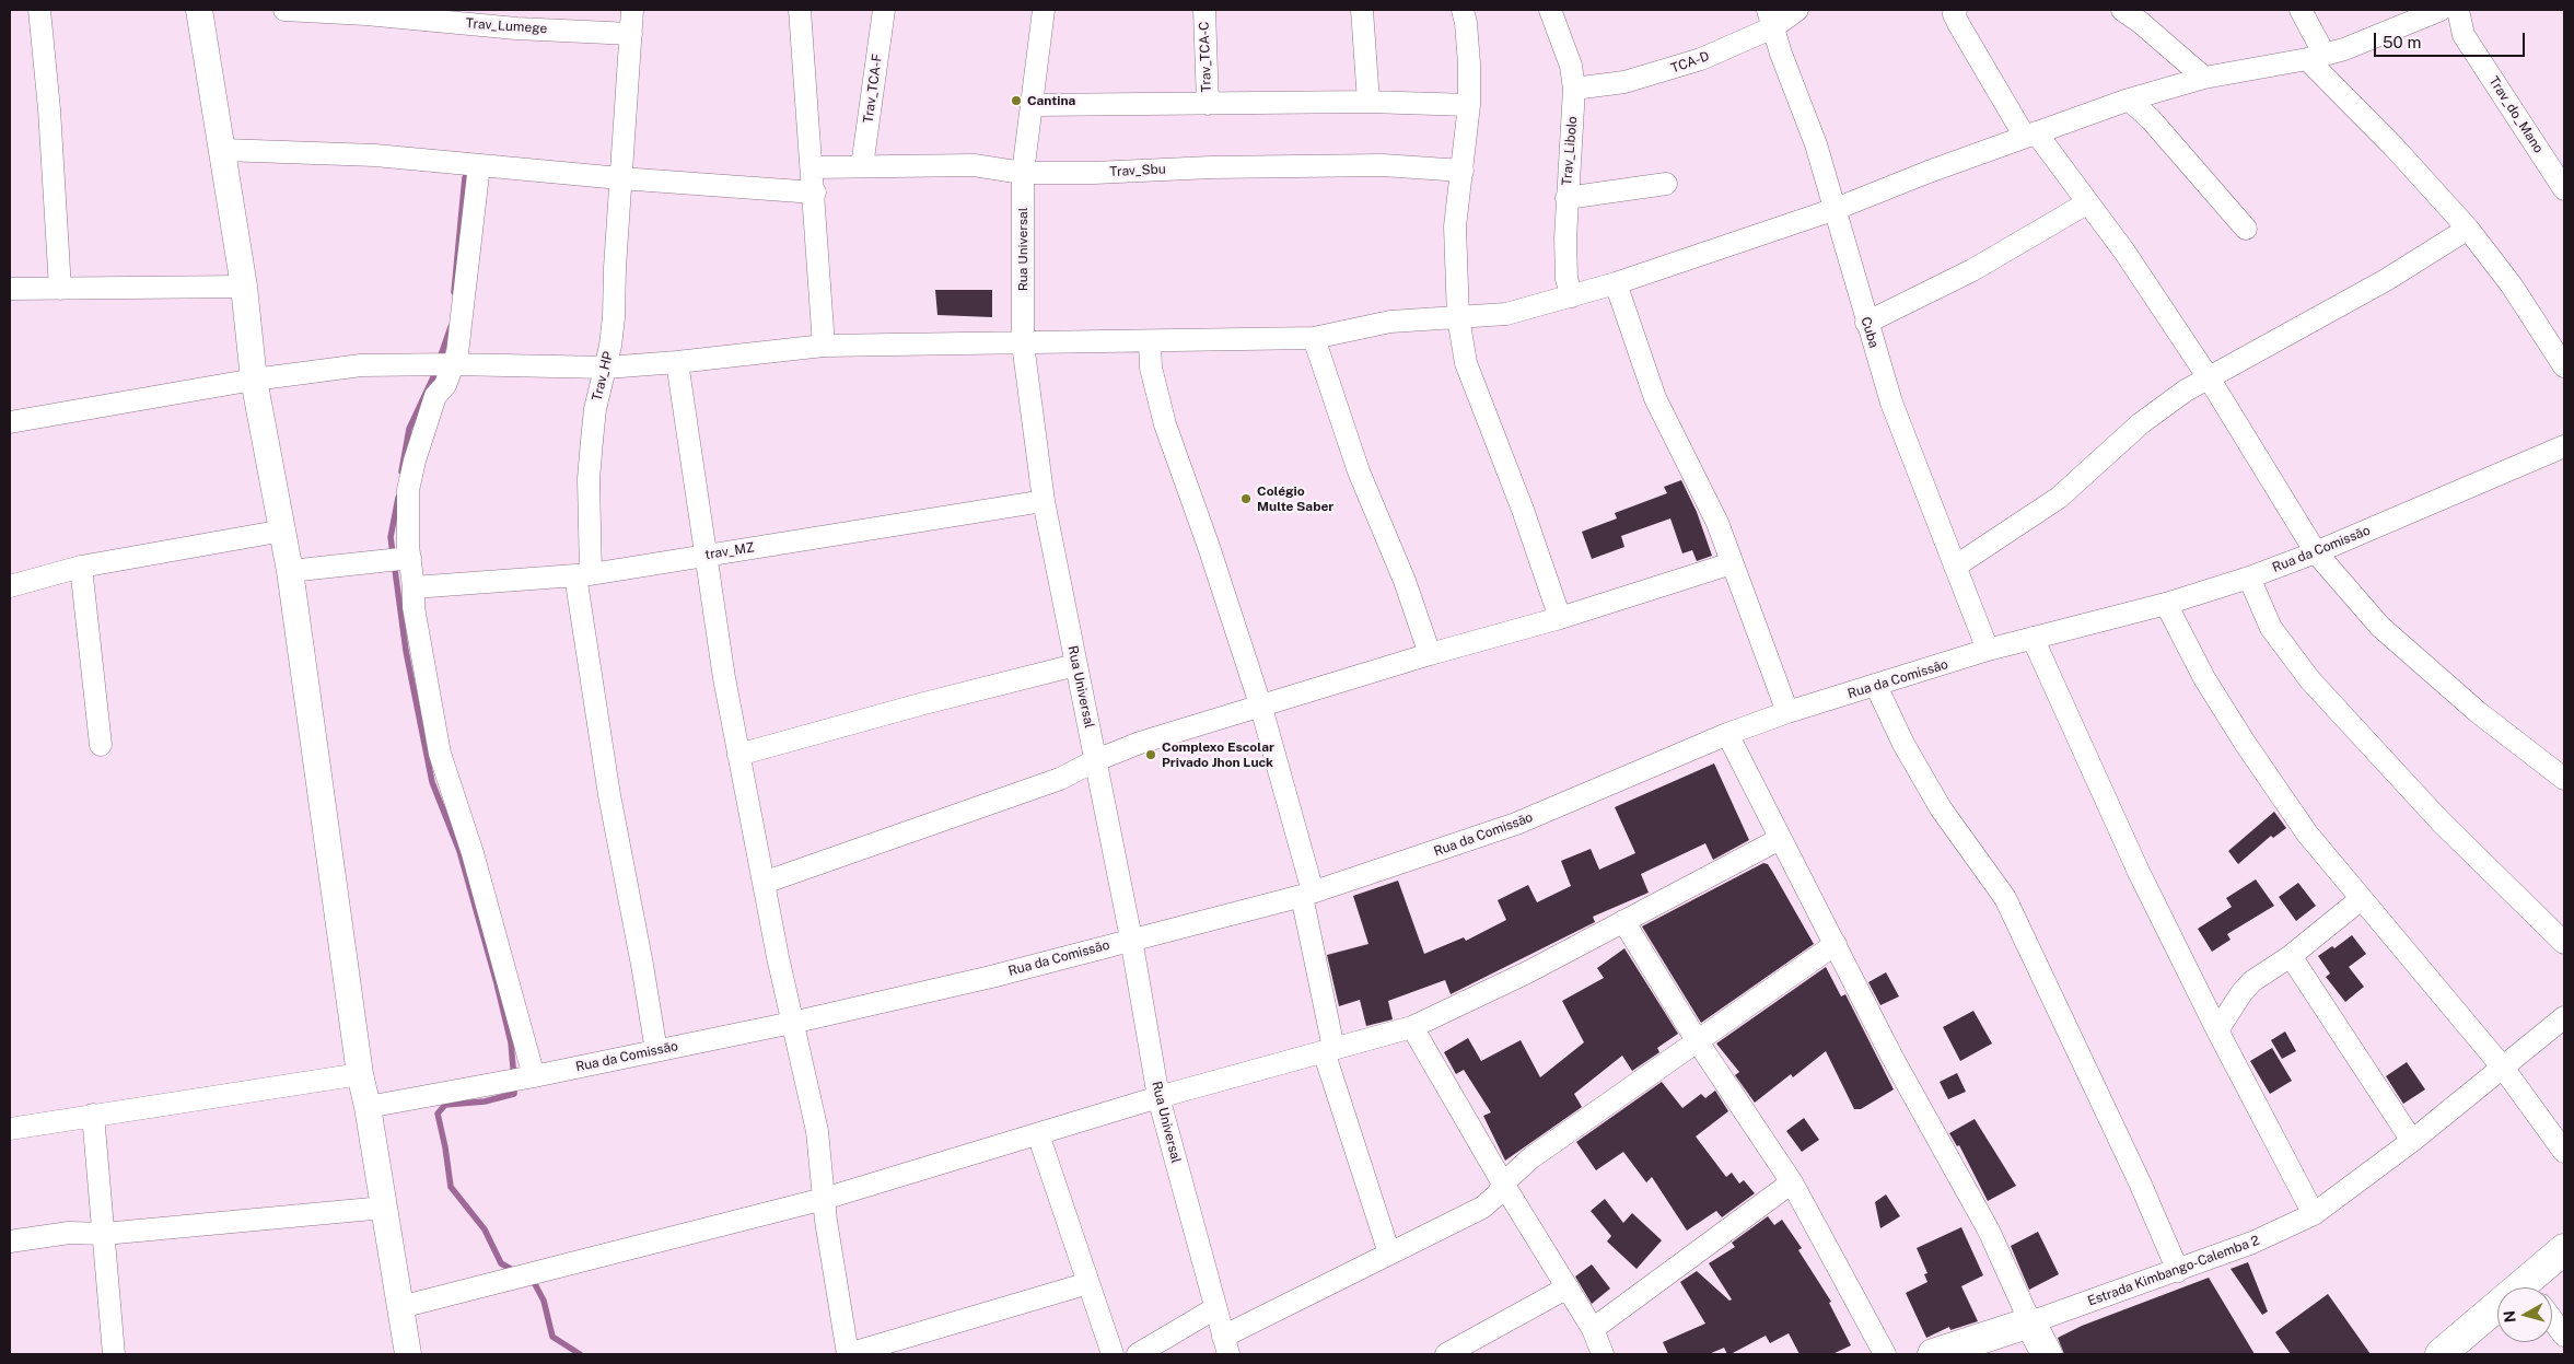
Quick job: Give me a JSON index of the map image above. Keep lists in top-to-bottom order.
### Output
{
  "streets": {
    "main road": ["Estrada Kimbango-Calemba 2"],
    "street": [
      "Trav_Lumege",
      "Trav_TCA-C",
      "TCA-D",
      "Trav_TCA-F",
      "Trav_do_Mano",
      "Trav_Libolo",
      "Trav_Sbu",
      "Rua Universal",
      "Cuba",
      "Trav_HP",
      "Rua da Comissão",
      "trav_MZ"
    ]
  },
  "crossings": [
    ["Trav_Lumege", "Trav_HP"],
    ["TCA-D", "Trav_Libolo"],
    ["TCA-D", "Cuba"],
    ["Trav_TCA-F", "Trav_Sbu"],
    ["Trav_Sbu", "Rua Universal"],
    ["Rua Universal", "Rua da Comissão"],
    ["Rua Universal", "trav_MZ"],
    ["Cuba", "Rua da Comissão"],
    ["Trav_HP", "Rua da Comissão"],
    ["Trav_HP", "trav_MZ"]
  ],
  "places": ["Cantina", "Colégio Multe Saber", "Complexo Escolar Privado Jhon Luck"],
  "scale_bar": "50 m",
  "north": "left"
}
